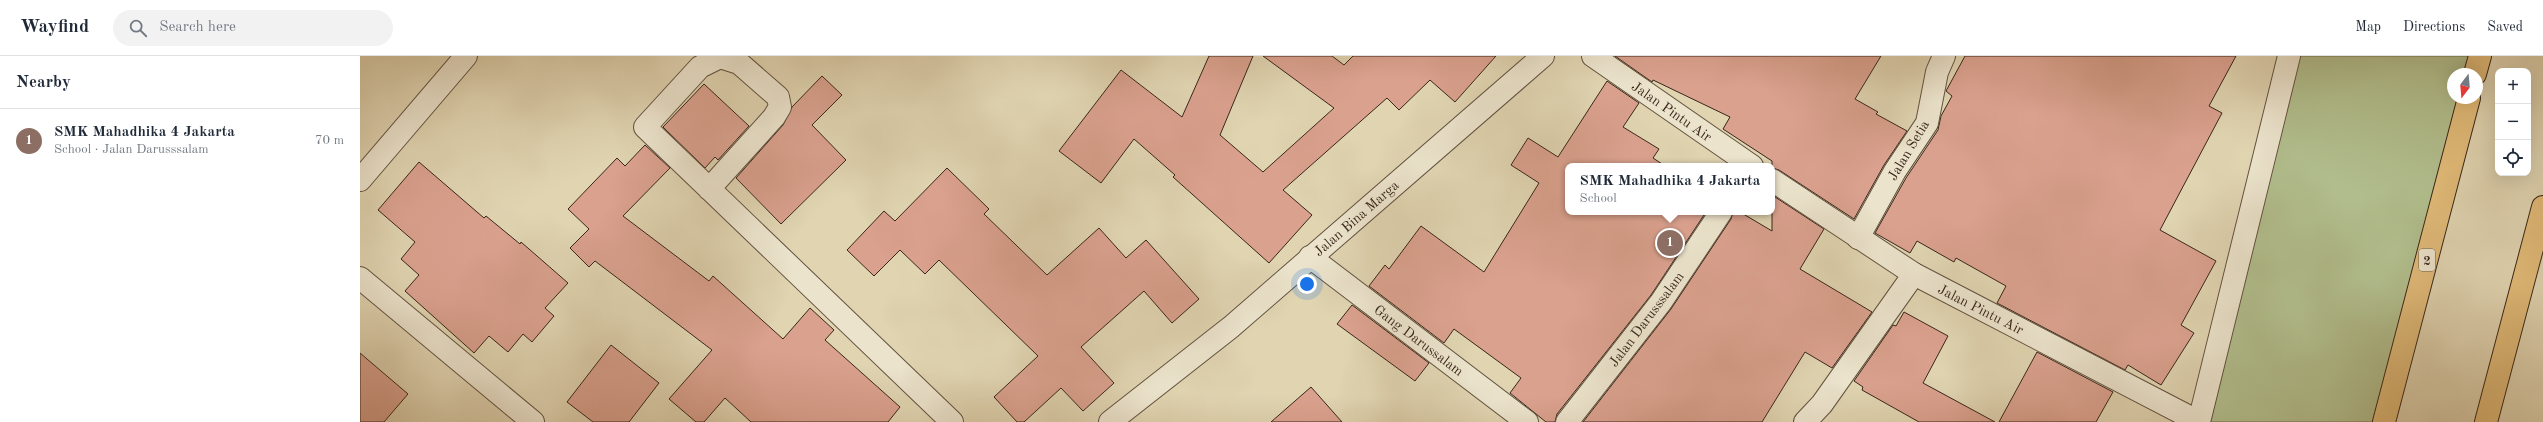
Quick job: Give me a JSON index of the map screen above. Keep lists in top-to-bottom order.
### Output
{
  "streets": {
    "highway": ["2"],
    "street": [
      "Jalan Pintu Air",
      "Jalan Setia",
      "Jalan Bina Marga",
      "Jalan Darusssalam",
      "Gang Darussalam"
    ]
  },
  "crossings": [
    ["Jalan Pintu Air", "Jalan Setia"],
    ["Jalan Bina Marga", "Gang Darussalam"]
  ],
  "north": "bottom",
  "page": {
    "header": "Wayfind",
    "search": "Search here",
    "nav": ["Map", "Directions", "Saved"],
    "heading": "Nearby",
    "map_buttons": ["+", "−"],
    "list": [
      {
        "mark": "1",
        "name": "SMK Mahadhika 4 Jakarta",
        "note": "School · Jalan Darusssalam",
        "value": "70 m"
      }
    ],
    "popup": ["SMK Mahadhika 4 Jakarta", "School"],
    "pins": "1"
  }
}
